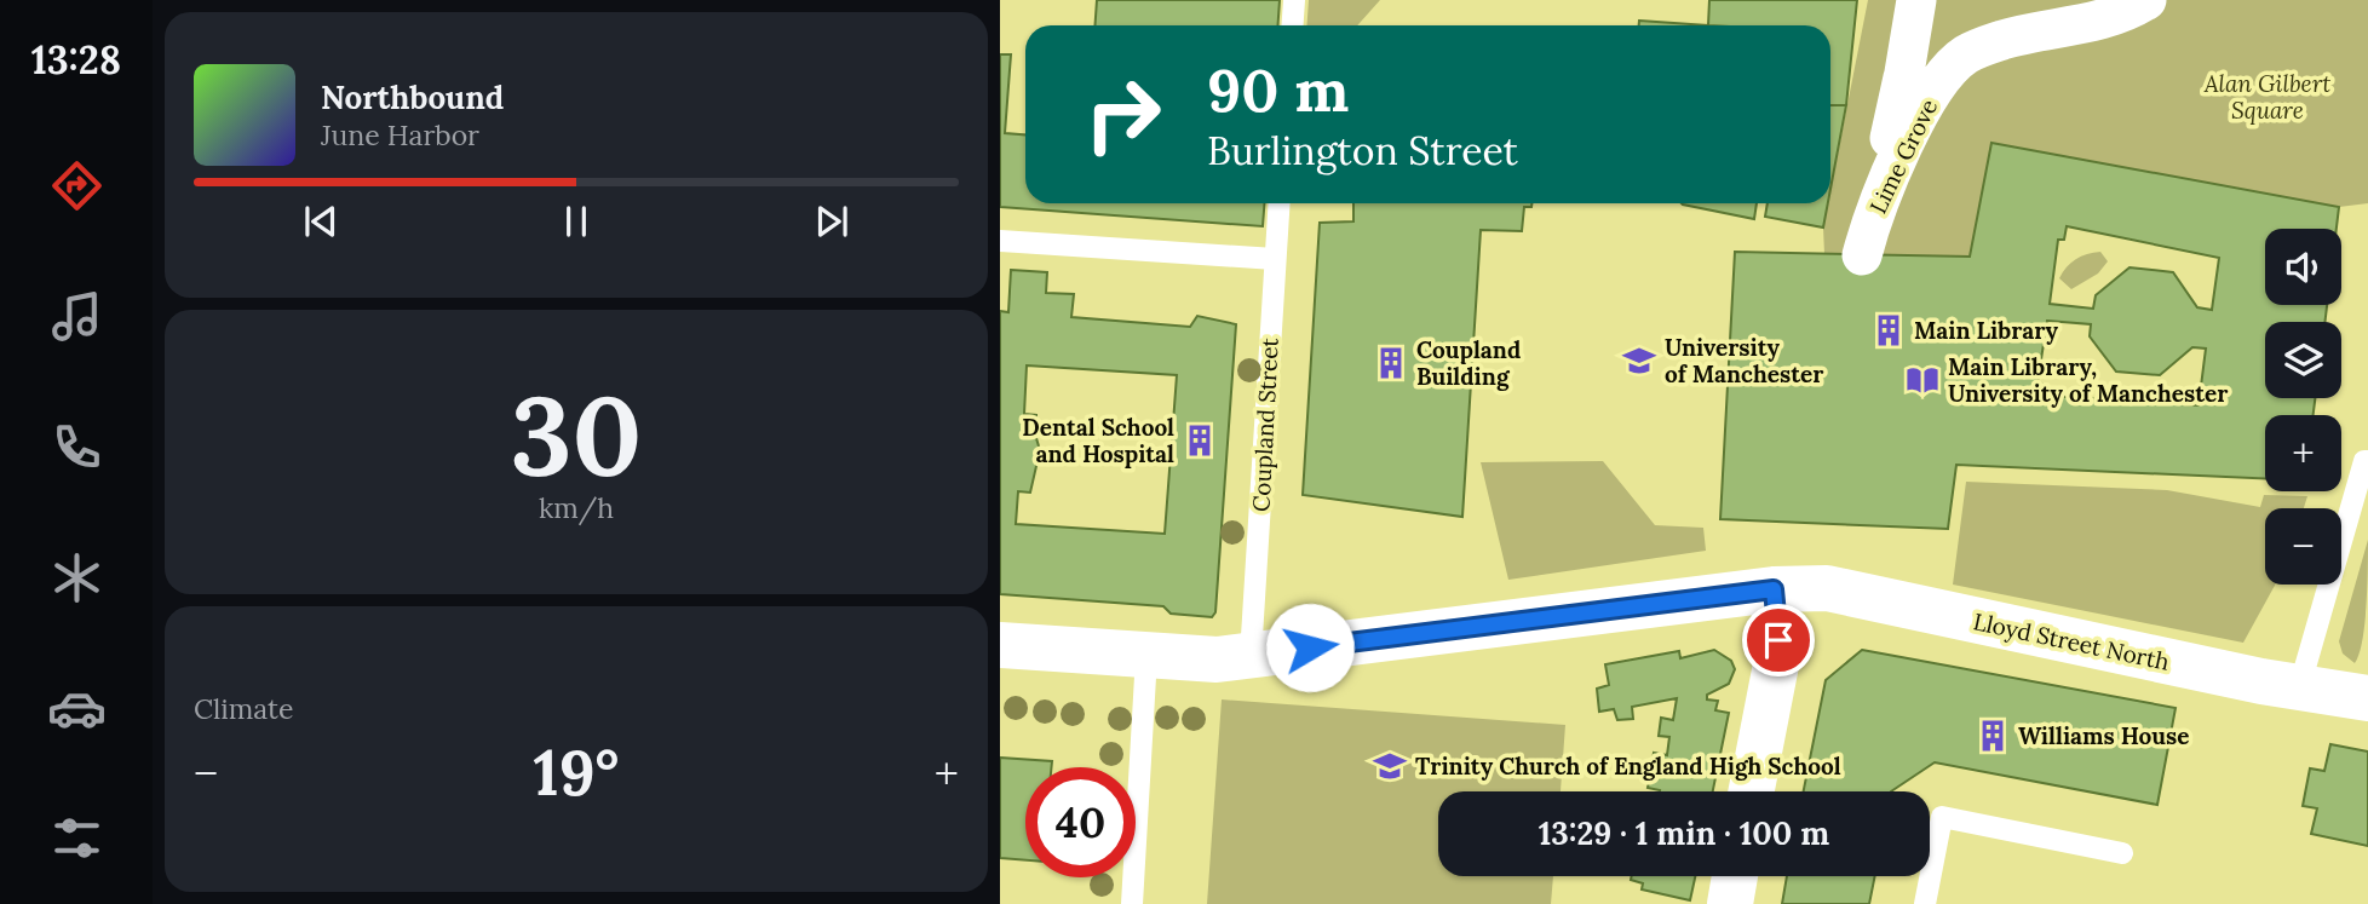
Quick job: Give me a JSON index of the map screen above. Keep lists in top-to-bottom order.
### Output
{
  "streets": {
    "street": ["Lime Grove", "Lloyd Street North"],
    "lane": ["Coupland Street"]
  },
  "crossings": [
    ["Coupland Street", "Lloyd Street North"]
  ],
  "parks": ["Alan Gilbert Square"],
  "places": {
    "building": [
      "Main Library",
      "Coupland Building",
      "Dental School and Hospital",
      "Williams House"
    ],
    "school or university": ["University of Manchester", "Trinity Church of England High School"],
    "library": ["Main Library, University of Manchester"]
  },
  "page": {
    "tabs": "13:28",
    "turn": ["90 m", "Burlington Street"],
    "song": ["Northbound", "June Harbor"],
    "map_buttons": ["+", "−"],
    "tile": [
      ["30", "km/h"],
      "Climate"
    ],
    "heat": ["−", "19°", "+"],
    "limit": "40",
    "trip": "13:29 · 1 min · 100 m"
  }
}
